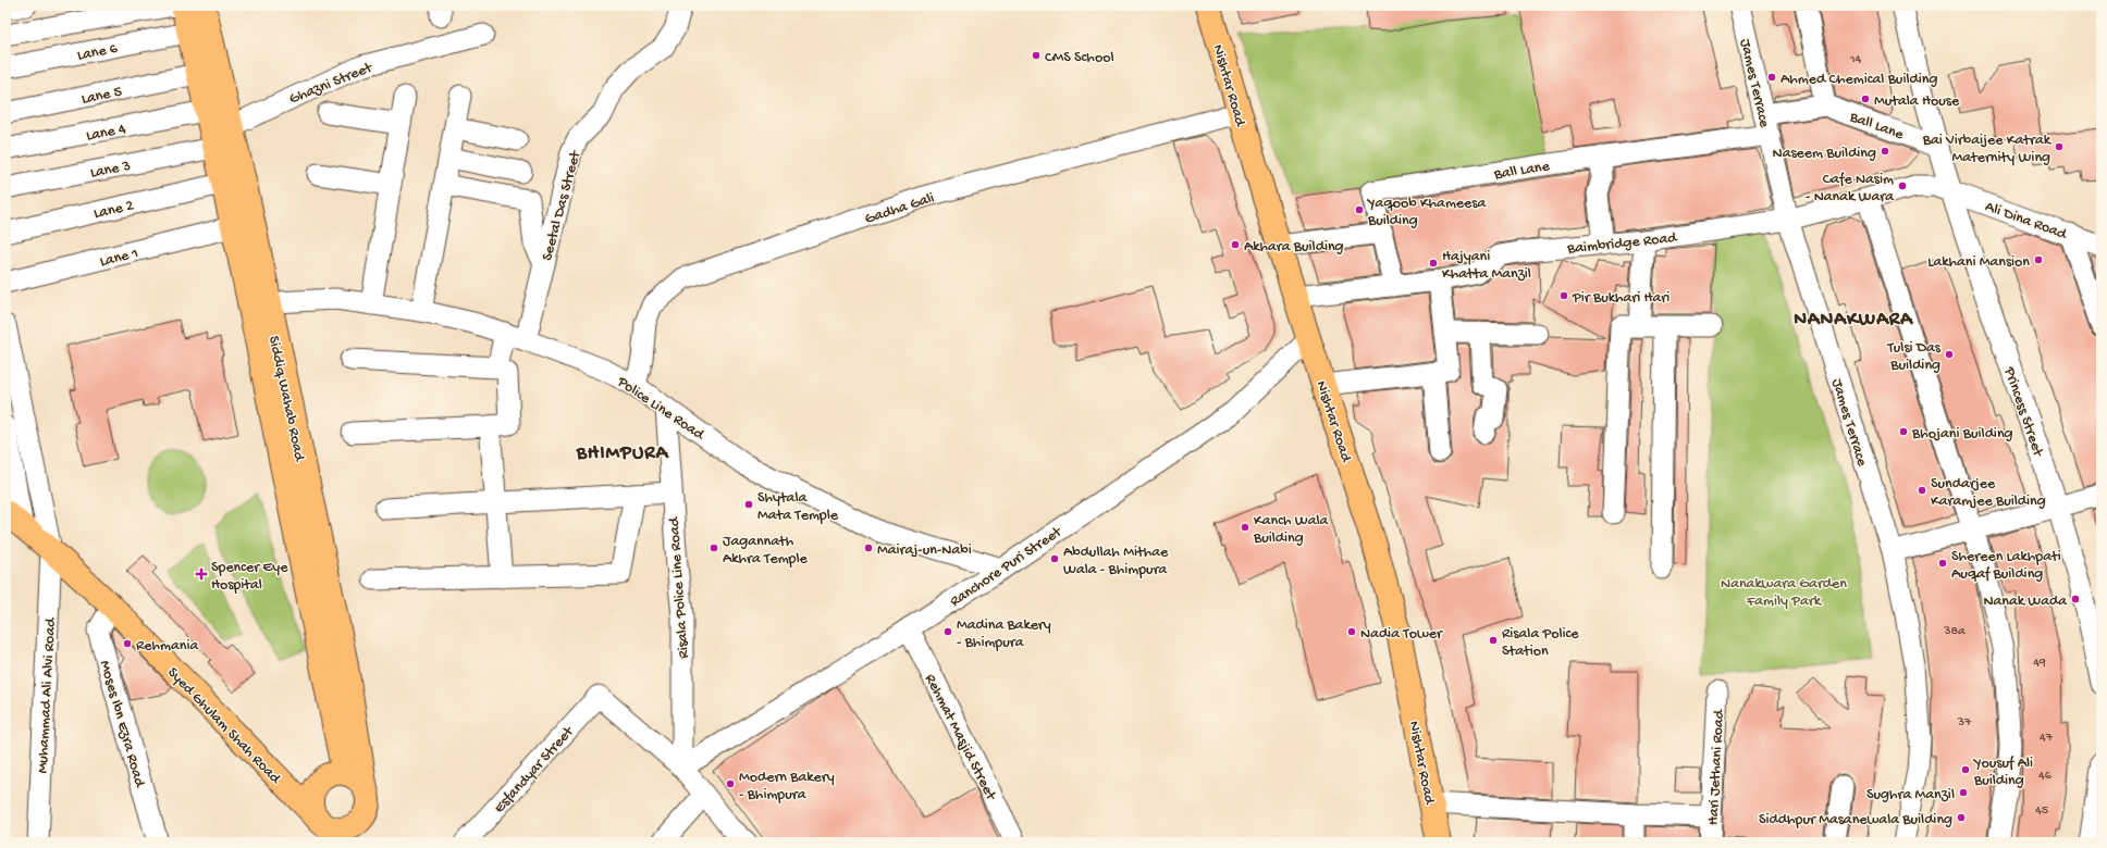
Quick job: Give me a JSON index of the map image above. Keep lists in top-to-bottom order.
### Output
{
  "streets": {
    "main road": ["Nishtar Road", "Siddiq Wahab Road", "Syed Ghulam Shah Road"],
    "street": [
      "Lane 6",
      "Ghazni Street",
      "James Terrace",
      "Lane 5",
      "Ball Lane",
      "Lane 4",
      "Lane 3",
      "Seetal Das Street",
      "Gadha Gali",
      "Lane 2",
      "Ali Dina Road",
      "Baimbridge Road",
      "Lane 1",
      "Police Line Road",
      "Princess Street",
      "Ranchore Puri Street",
      "Risala Police Line Road",
      "Muhammad Ali Alvi Road",
      "Moses Ibn Ezra Road",
      "Rehmat Masjid Street",
      "Hari Jethani Road",
      "Esfandyar Street"
    ]
  },
  "crossings": [
    ["Lane 6", "Siddiq Wahab Road"],
    ["Ghazni Street", "Siddiq Wahab Road"],
    ["James Terrace", "Ball Lane"],
    ["James Terrace", "Baimbridge Road"],
    ["Nishtar Road", "Gadha Gali"],
    ["Nishtar Road", "Baimbridge Road"],
    ["Nishtar Road", "Ranchore Puri Street"],
    ["Lane 5", "Siddiq Wahab Road"],
    ["Ball Lane", "Baimbridge Road"],
    ["Ball Lane", "Princess Street"],
    ["Lane 4", "Siddiq Wahab Road"],
    ["Lane 3", "Siddiq Wahab Road"],
    ["Seetal Das Street", "Police Line Road"],
    ["Gadha Gali", "Police Line Road"],
    ["Lane 2", "Siddiq Wahab Road"],
    ["Ali Dina Road", "Baimbridge Road"],
    ["Ali Dina Road", "Princess Street"],
    ["Baimbridge Road", "Princess Street"],
    ["Lane 1", "Siddiq Wahab Road"],
    ["Siddiq Wahab Road", "Police Line Road"],
    ["Siddiq Wahab Road", "Syed Ghulam Shah Road"],
    ["Police Line Road", "Ranchore Puri Street"],
    ["Police Line Road", "Risala Police Line Road"],
    ["Ranchore Puri Street", "Risala Police Line Road"],
    ["Ranchore Puri Street", "Rehmat Masjid Street"],
    ["Ranchore Puri Street", "Esfandyar Street"],
    ["Risala Police Line Road", "Esfandyar Street"],
    ["Muhammad Ali Alvi Road", "Syed Ghulam Shah Road"],
    ["Moses Ibn Ezra Road", "Syed Ghulam Shah Road"]
  ],
  "districts": ["NANAKWARA", "BHIMPURA"],
  "parks": ["Nanakwara Garden Family Park"],
  "places": {
    "other": [
      "CMS School",
      "Ahmed Chemical Building",
      "Mutala House",
      "Bai Virbaijee Katrak Maternity Wing",
      "Naseem Building",
      "Cafe Nasim - Nanak Wara",
      "Yaqoob Khameesa Building",
      "Akhara Building",
      "Lakhani Mansion",
      "Hajyani Khatta Manzil",
      "Pir Bukhari Hari",
      "Tulsi Das Building",
      "Bhojani Building",
      "Sundarjee Karamjee Building",
      "Shytala Mata Temple",
      "Kanch Wala Building",
      "Jagannath Akhra Temple",
      "Mairaj-un-Nabi",
      "Abdullah Mithae Wala - Bhimpura",
      "Shereen Lakhpati Auqaf Building",
      "Nanak Wada",
      "Madina Bakery - Bhimpura",
      "Nadia Tower",
      "Risala Police Station",
      "Rehmania",
      "Yousuf Ali Building",
      "Modern Bakery - Bhimpura",
      "Sughra Manzil",
      "Siddhpur Masanewala Building"
    ],
    "health": ["Spencer Eye Hospital"]
  },
  "house_numbers": [
    "14",
    "38a",
    "49",
    "37",
    "47",
    "46",
    "45"
  ]
}
